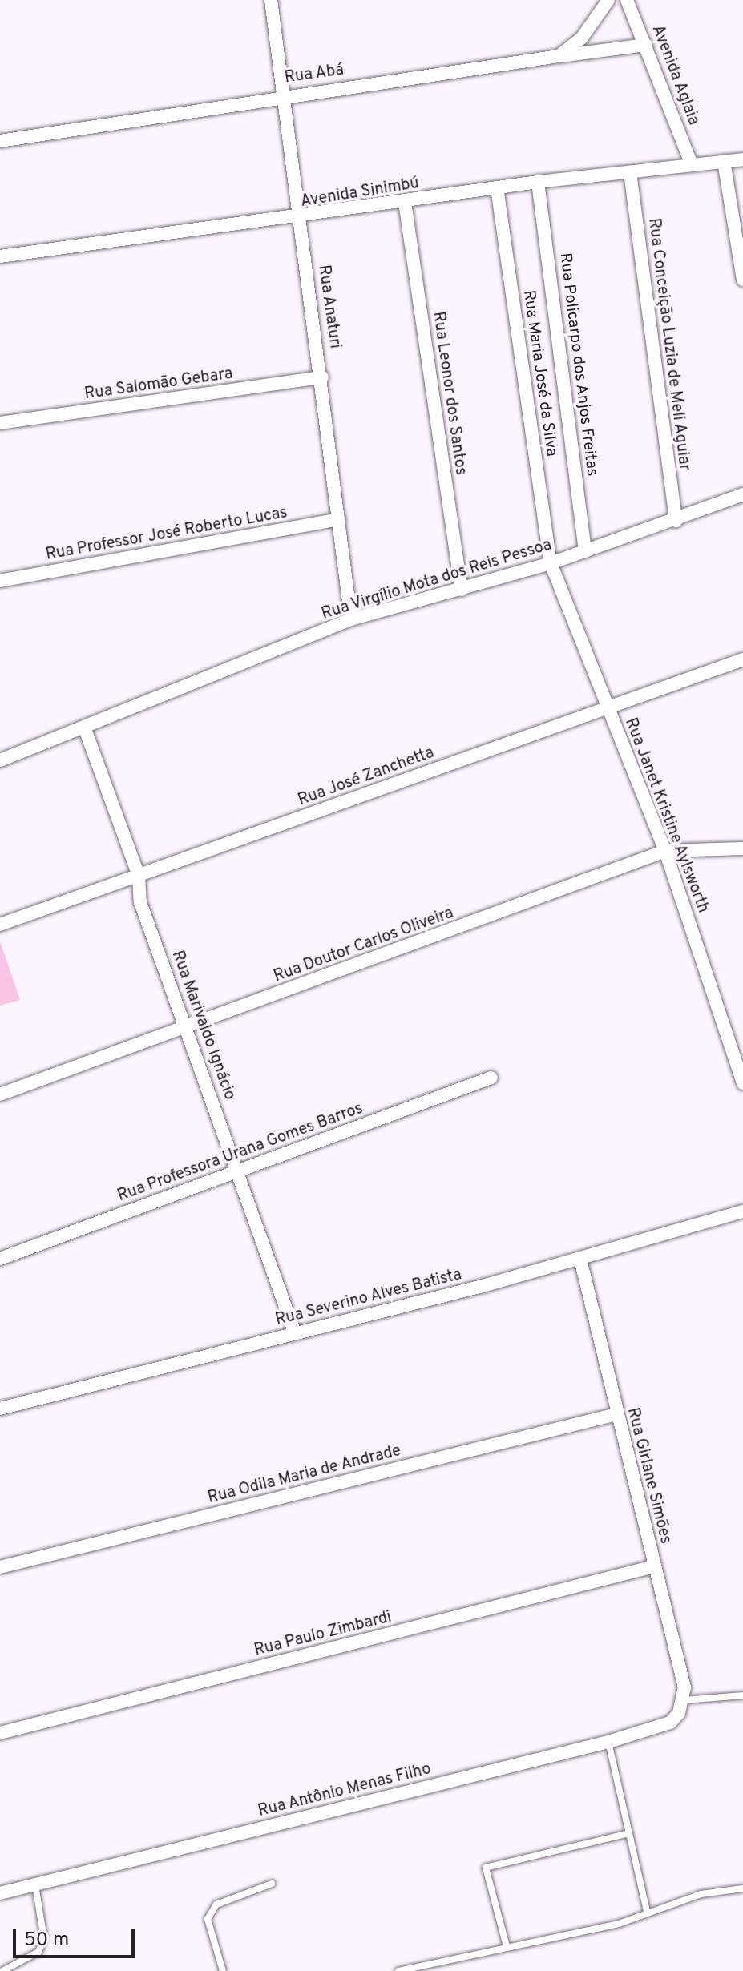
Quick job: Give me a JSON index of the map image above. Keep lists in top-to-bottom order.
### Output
{
  "streets": {
    "street": [
      "Rua Abá",
      "Avenida Aglaia",
      "Avenida Sinimbú",
      "Rua Anaturi",
      "Rua Conceição Luzia de Meli Aguiar",
      "Rua Policarpo dos Anjos Freitas",
      "Rua Maria José da Silva",
      "Rua Salomão Gebara",
      "Rua Leonor dos Santos",
      "Rua Professor José Roberto Lucas",
      "Rua Virgílio Mota dos Reis Pessoa",
      "Rua José Zanchetta",
      "Rua Janet Kristine Aylsworth",
      "Rua Doutor Carlos Oliveira",
      "Rua Marivaldo Ignácio",
      "Rua Professora Urana Gomes Barros",
      "Rua Severino Alves Batista",
      "Rua Odila Maria de Andrade",
      "Rua Girlane Simões",
      "Rua Paulo Zimbardi",
      "Rua Antônio Menas Filho"
    ]
  },
  "crossings": [
    ["Rua Abá", "Avenida Aglaia"],
    ["Rua Abá", "Rua Anaturi"],
    ["Avenida Aglaia", "Avenida Sinimbú"],
    ["Avenida Sinimbú", "Rua Anaturi"],
    ["Avenida Sinimbú", "Rua Conceição Luzia de Meli Aguiar"],
    ["Avenida Sinimbú", "Rua Policarpo dos Anjos Freitas"],
    ["Avenida Sinimbú", "Rua Maria José da Silva"],
    ["Avenida Sinimbú", "Rua Leonor dos Santos"],
    ["Rua Anaturi", "Rua Salomão Gebara"],
    ["Rua Anaturi", "Rua Professor José Roberto Lucas"],
    ["Rua Anaturi", "Rua Virgílio Mota dos Reis Pessoa"],
    ["Rua Conceição Luzia de Meli Aguiar", "Rua Virgílio Mota dos Reis Pessoa"],
    ["Rua Policarpo dos Anjos Freitas", "Rua Virgílio Mota dos Reis Pessoa"],
    ["Rua Maria José da Silva", "Rua Virgílio Mota dos Reis Pessoa"],
    ["Rua Maria José da Silva", "Rua Janet Kristine Aylsworth"],
    ["Rua Leonor dos Santos", "Rua Virgílio Mota dos Reis Pessoa"],
    ["Rua Virgílio Mota dos Reis Pessoa", "Rua Janet Kristine Aylsworth"],
    ["Rua Virgílio Mota dos Reis Pessoa", "Rua Marivaldo Ignácio"],
    ["Rua José Zanchetta", "Rua Janet Kristine Aylsworth"],
    ["Rua José Zanchetta", "Rua Marivaldo Ignácio"],
    ["Rua Janet Kristine Aylsworth", "Rua Doutor Carlos Oliveira"],
    ["Rua Doutor Carlos Oliveira", "Rua Marivaldo Ignácio"],
    ["Rua Marivaldo Ignácio", "Rua Professora Urana Gomes Barros"],
    ["Rua Marivaldo Ignácio", "Rua Severino Alves Batista"],
    ["Rua Severino Alves Batista", "Rua Girlane Simões"],
    ["Rua Odila Maria de Andrade", "Rua Girlane Simões"],
    ["Rua Girlane Simões", "Rua Paulo Zimbardi"],
    ["Rua Girlane Simões", "Rua Antônio Menas Filho"]
  ],
  "scale_bar": "50 m"
}
